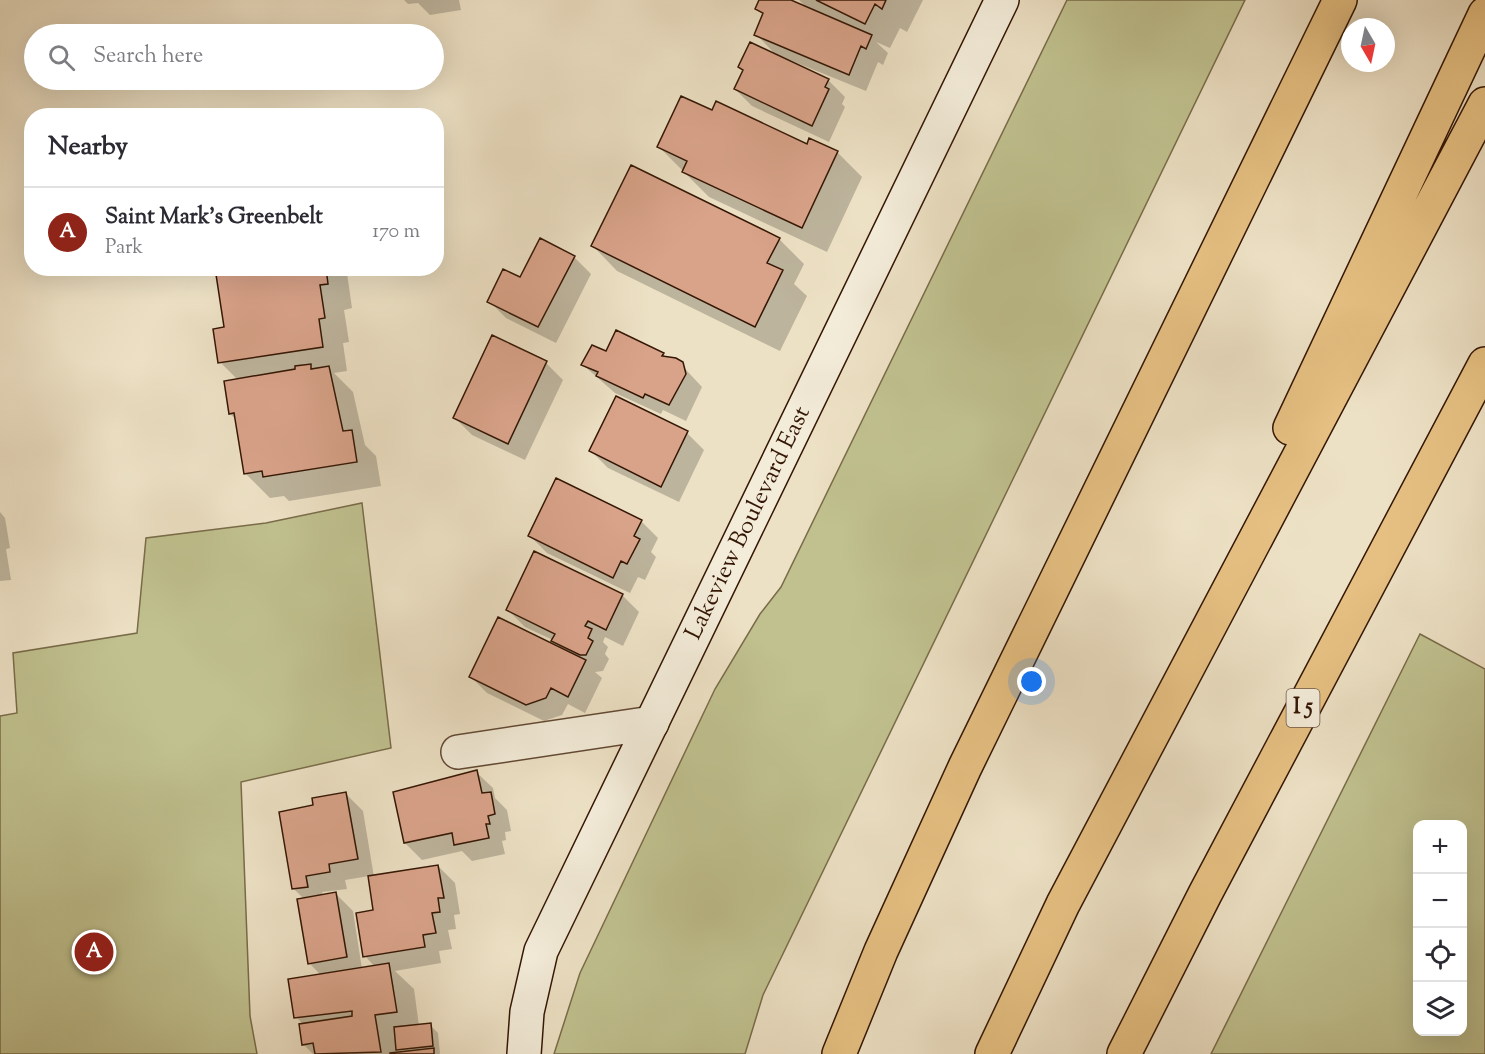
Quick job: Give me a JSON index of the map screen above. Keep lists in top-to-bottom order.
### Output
{
  "streets": {
    "highway": ["I 5"],
    "street": ["Lakeview Boulevard East"]
  },
  "north": "bottom",
  "page": {
    "search": "Search here",
    "heading": "Nearby",
    "list": [
      {
        "mark": "A",
        "name": "Saint Mark's Greenbelt",
        "note": "Park",
        "value": "170 m"
      }
    ],
    "map_buttons": ["+", "−"],
    "pins": "A"
  }
}
